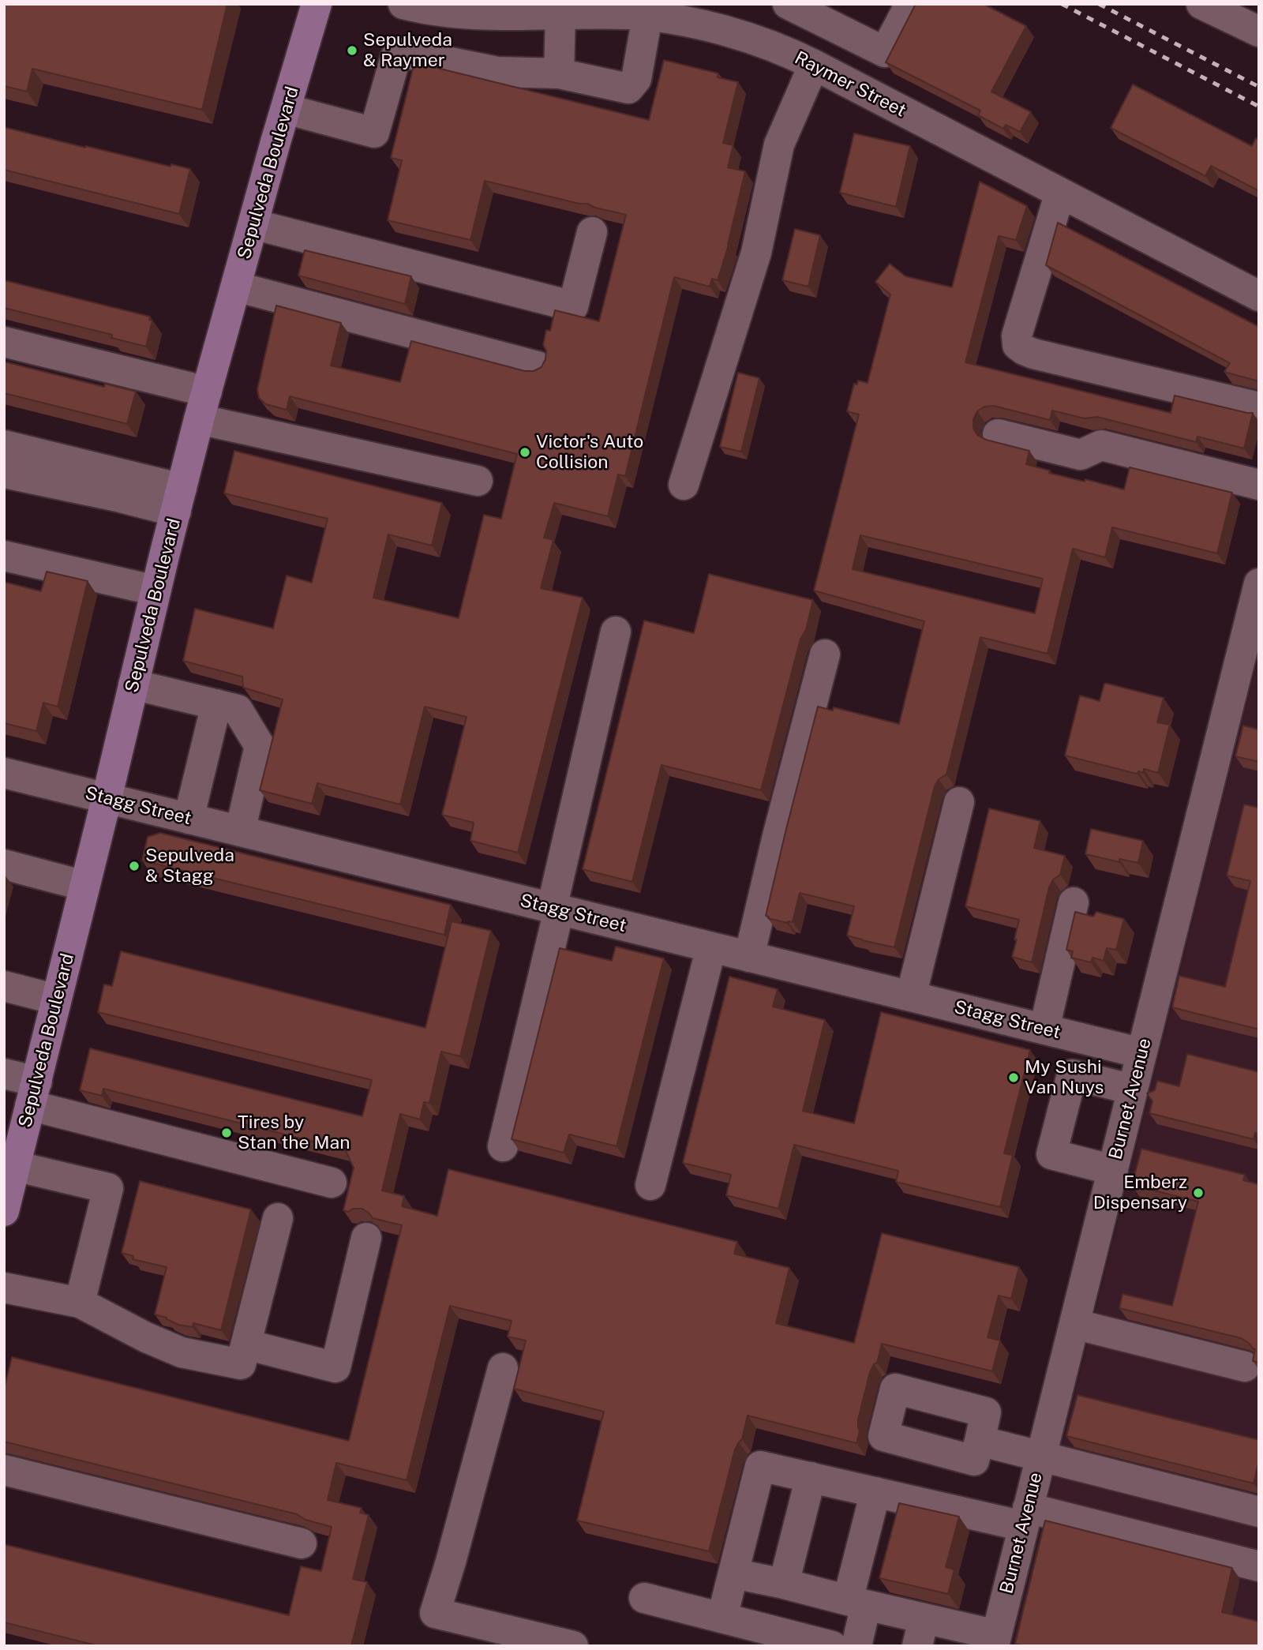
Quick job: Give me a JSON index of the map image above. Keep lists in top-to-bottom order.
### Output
{
  "streets": {
    "main road": ["Sepulveda Boulevard"],
    "street": ["Raymer Street", "Stagg Street", "Burnet Avenue"]
  },
  "crossings": [
    ["Sepulveda Boulevard", "Stagg Street"],
    ["Stagg Street", "Burnet Avenue"]
  ],
  "places": [
    "Sepulveda & Raymer",
    "Victor's Auto Collision",
    "Sepulveda & Stagg",
    "My Sushi Van Nuys",
    "Tires by Stan the Man",
    "Emberz Dispensary"
  ]
}
